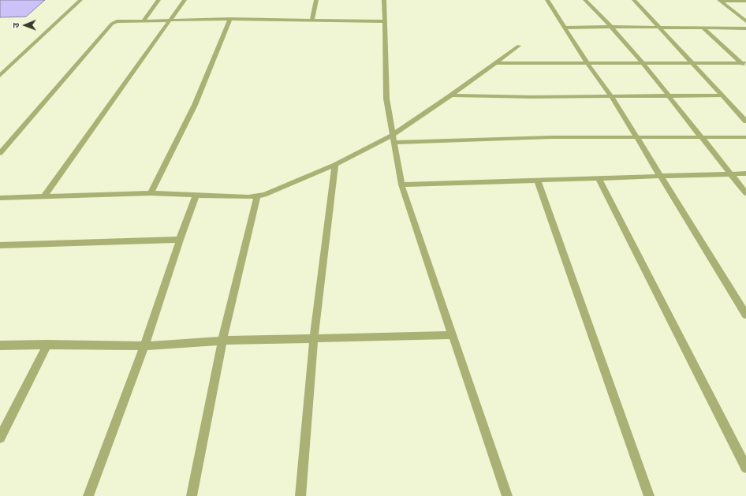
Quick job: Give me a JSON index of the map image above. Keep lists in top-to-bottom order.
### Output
{
  "north": "left"
}
